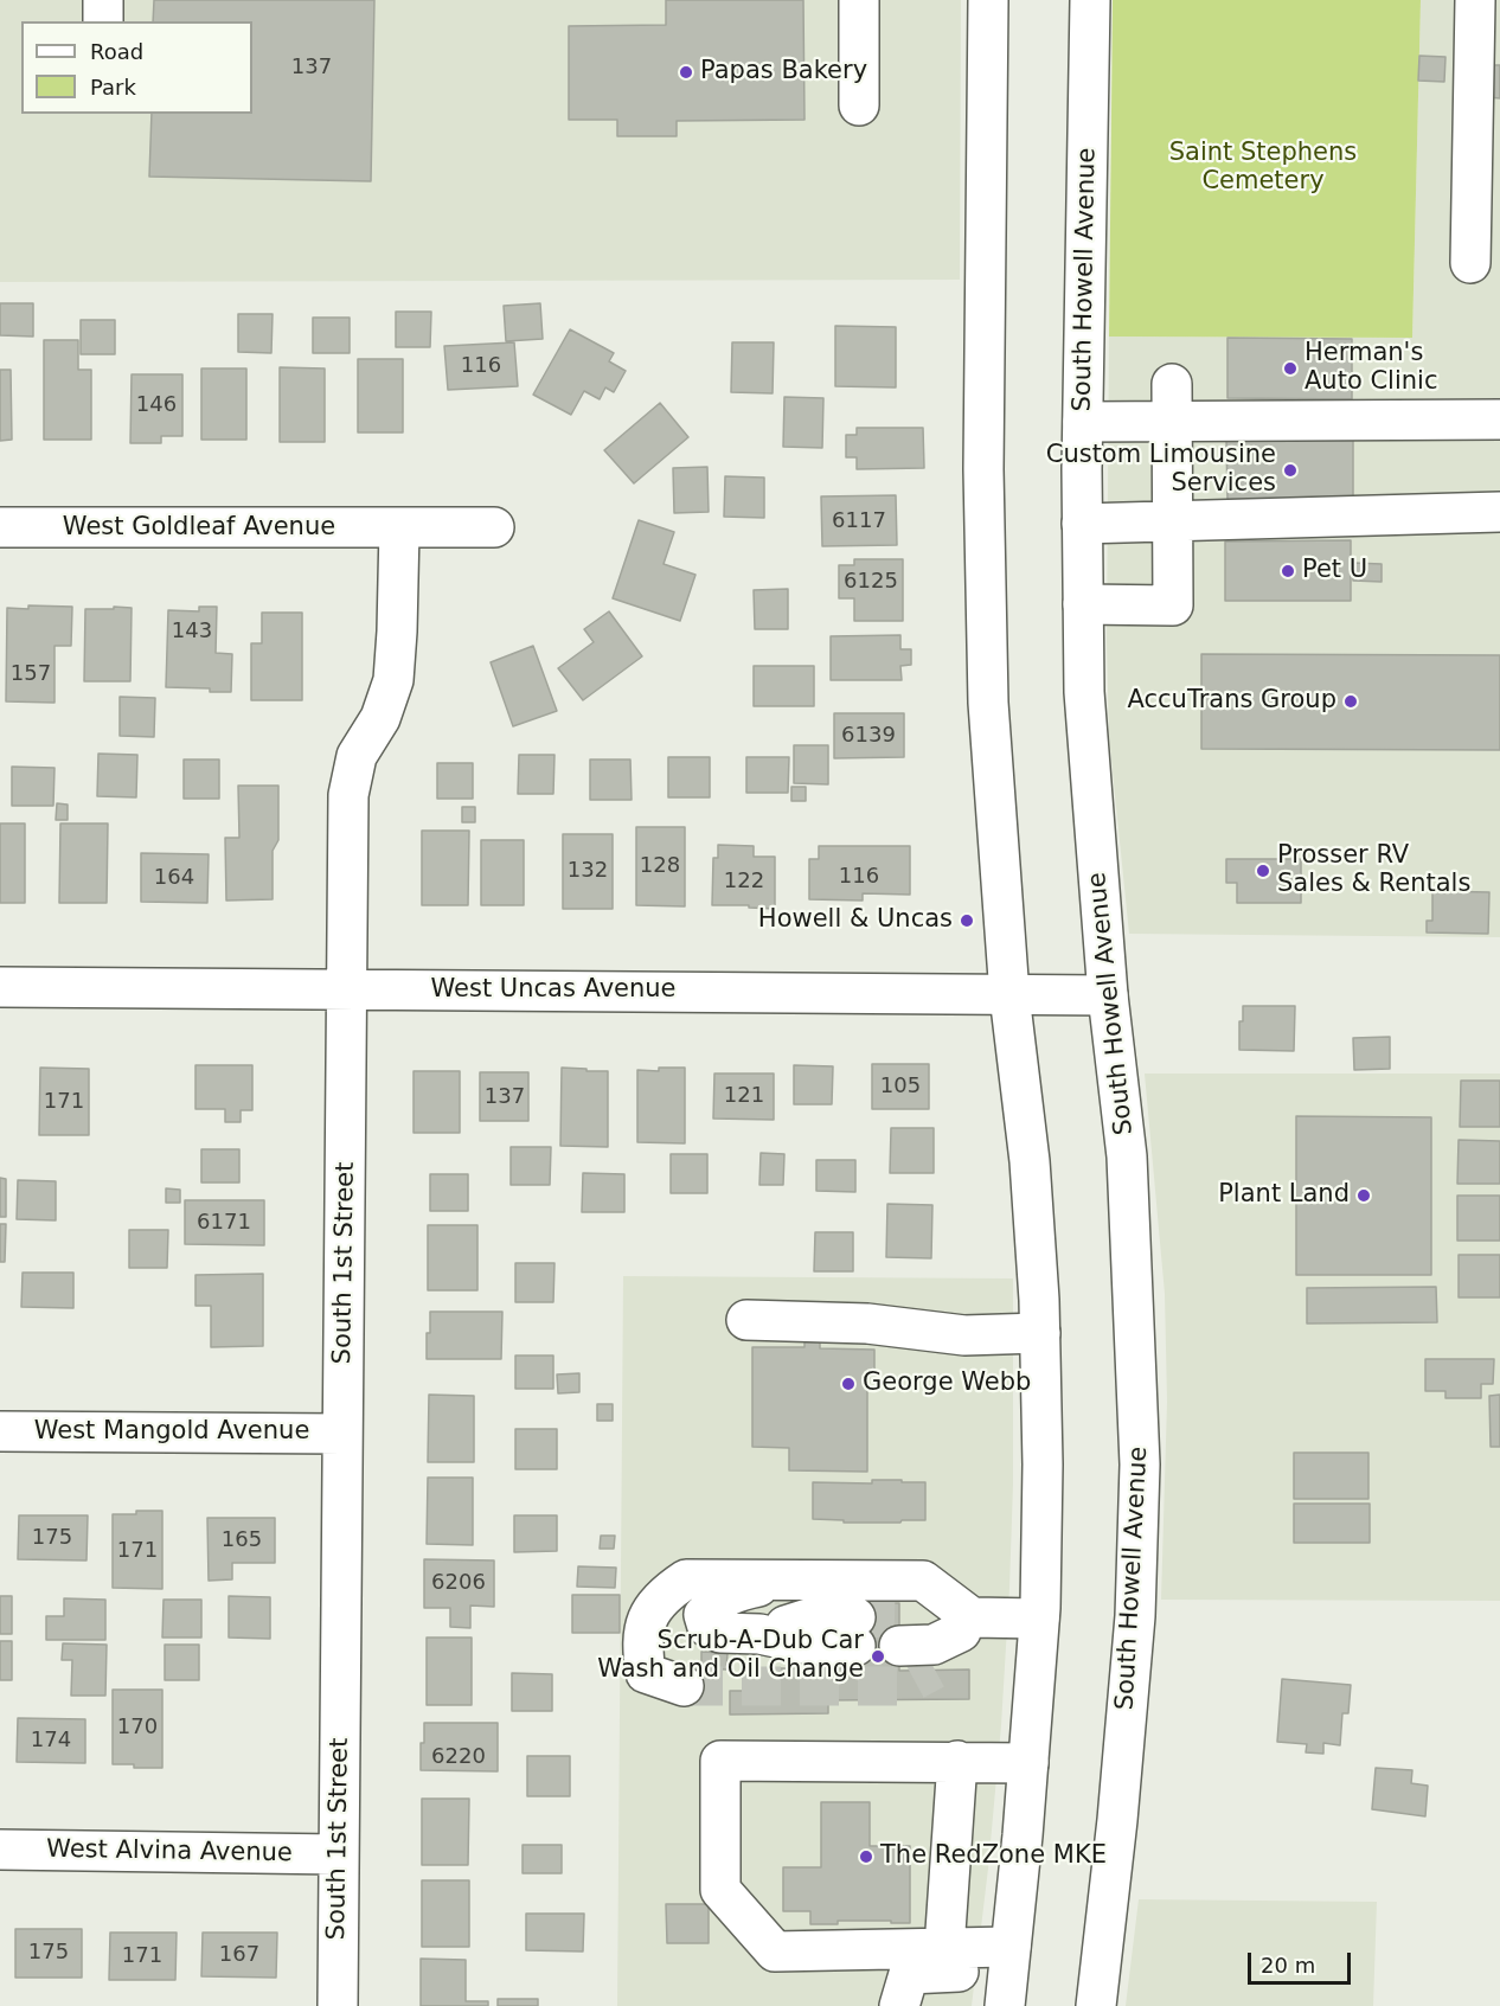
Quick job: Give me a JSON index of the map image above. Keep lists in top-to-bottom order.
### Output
{
  "streets": {
    "main road": [
      "South Howell Avenue",
      "West Goldleaf Avenue",
      "West Uncas Avenue",
      "South 1st Street",
      "West Mangold Avenue",
      "West Alvina Avenue"
    ]
  },
  "crossings": [
    ["South Howell Avenue", "West Uncas Avenue"],
    ["West Goldleaf Avenue", "South 1st Street"],
    ["West Uncas Avenue", "South 1st Street"],
    ["South 1st Street", "West Mangold Avenue"],
    ["South 1st Street", "West Alvina Avenue"]
  ],
  "parks": ["Saint Stephens Cemetery"],
  "places": [
    "Papas Bakery",
    "Herman's Auto Clinic",
    "Custom Limousine Services",
    "Pet U",
    "AccuTrans Group",
    "Prosser RV Sales & Rentals",
    "Howell & Uncas",
    "Plant Land",
    "George Webb",
    "Scrub-A-Dub Car Wash and Oil Change",
    "The RedZone MKE"
  ],
  "house_numbers": [
    "137",
    "116",
    "146",
    "6117",
    "6125",
    "143",
    "157",
    "6139",
    "128",
    "132",
    "116",
    "164",
    "122",
    "105",
    "121",
    "137",
    "171",
    "6171",
    "175",
    "165",
    "171",
    "6206",
    "170",
    "174",
    "6220",
    "175",
    "167",
    "171"
  ],
  "legend": ["Road", "Park"],
  "scale_bar": "20 m"
}
